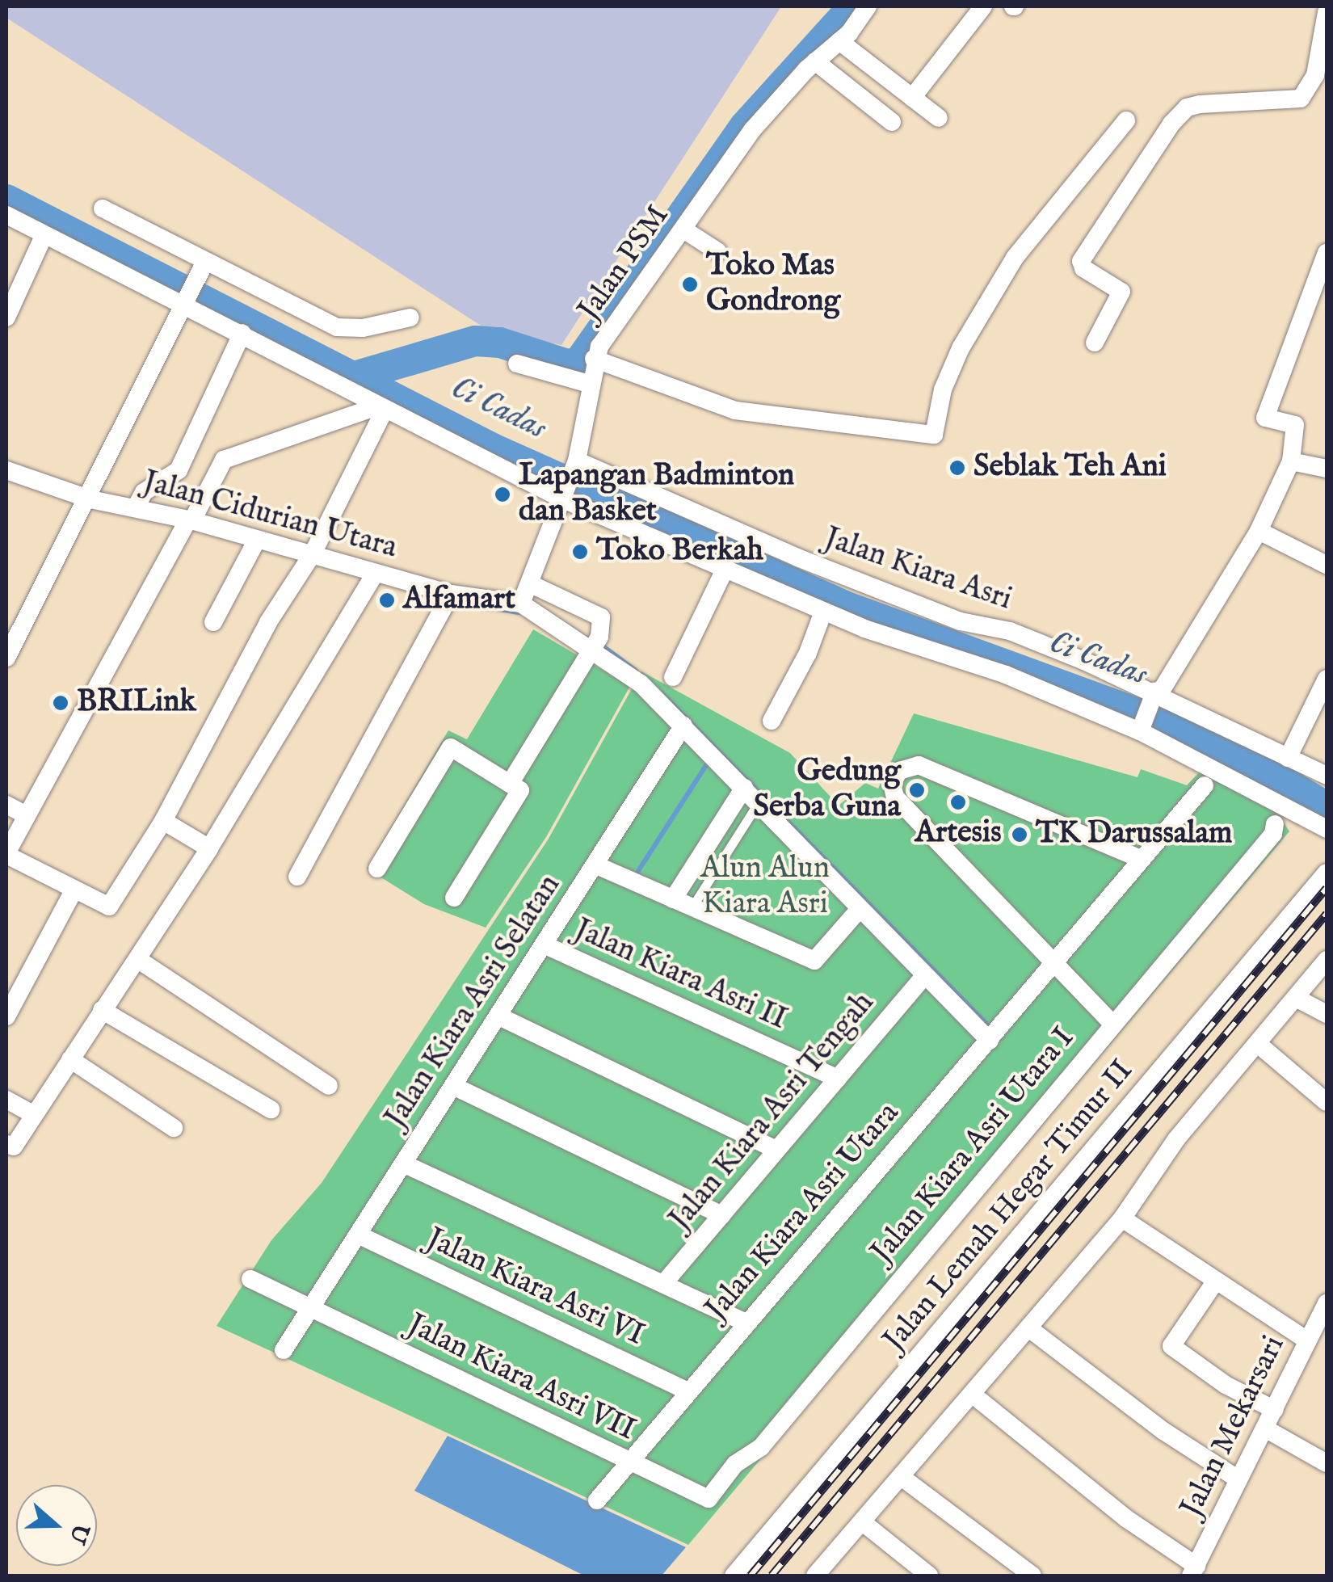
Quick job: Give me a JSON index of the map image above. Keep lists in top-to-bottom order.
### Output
{
  "streets": {
    "street": [
      "Jalan PSM",
      "Jalan Cidurian Utara",
      "Jalan Kiara Asri",
      "Jalan Kiara Asri II",
      "Jalan Kiara Asri Selatan",
      "Jalan Kiara Asri Tengah",
      "Jalan Kiara Asri Utara I",
      "Jalan Lemah Hegar Timur II",
      "Jalan Kiara Asri Utara",
      "Jalan Kiara Asri VI",
      "Jalan Kiara Asri VII",
      "Jalan Mekarsari"
    ]
  },
  "crossings": [
    ["Jalan PSM", "Jalan Cidurian Utara"],
    ["Jalan PSM", "Jalan Kiara Asri"],
    ["Jalan Kiara Asri II", "Jalan Kiara Asri Selatan"],
    ["Jalan Kiara Asri II", "Jalan Kiara Asri Tengah"],
    ["Jalan Kiara Asri Selatan", "Jalan Kiara Asri VI"],
    ["Jalan Kiara Asri Selatan", "Jalan Kiara Asri VII"],
    ["Jalan Kiara Asri Utara I", "Jalan Kiara Asri VII"],
    ["Jalan Kiara Asri Utara", "Jalan Kiara Asri VI"],
    ["Jalan Kiara Asri Utara", "Jalan Kiara Asri VII"]
  ],
  "water": ["Ci Cadas"],
  "parks": ["Alun Alun Kiara Asri"],
  "places": [
    "Toko Mas Gondrong",
    "Seblak Teh Ani",
    "Lapangan Badminton dan Basket",
    "Toko Berkah",
    "Alfamart",
    "BRILink",
    "Gedung Serba Guna",
    "Artesis",
    "TK Darussalam"
  ],
  "north": "right"
}
